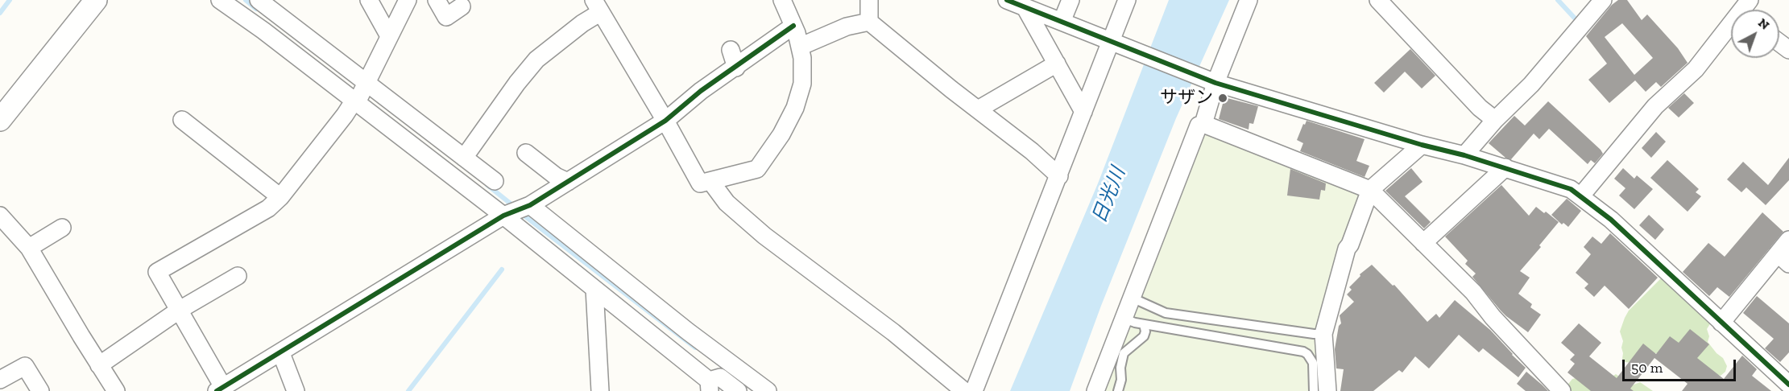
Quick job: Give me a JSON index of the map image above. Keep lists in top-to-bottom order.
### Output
{
  "water": ["日光川"],
  "places": ["サザン"],
  "scale_bar": "50 m",
  "north": "top right"
}
